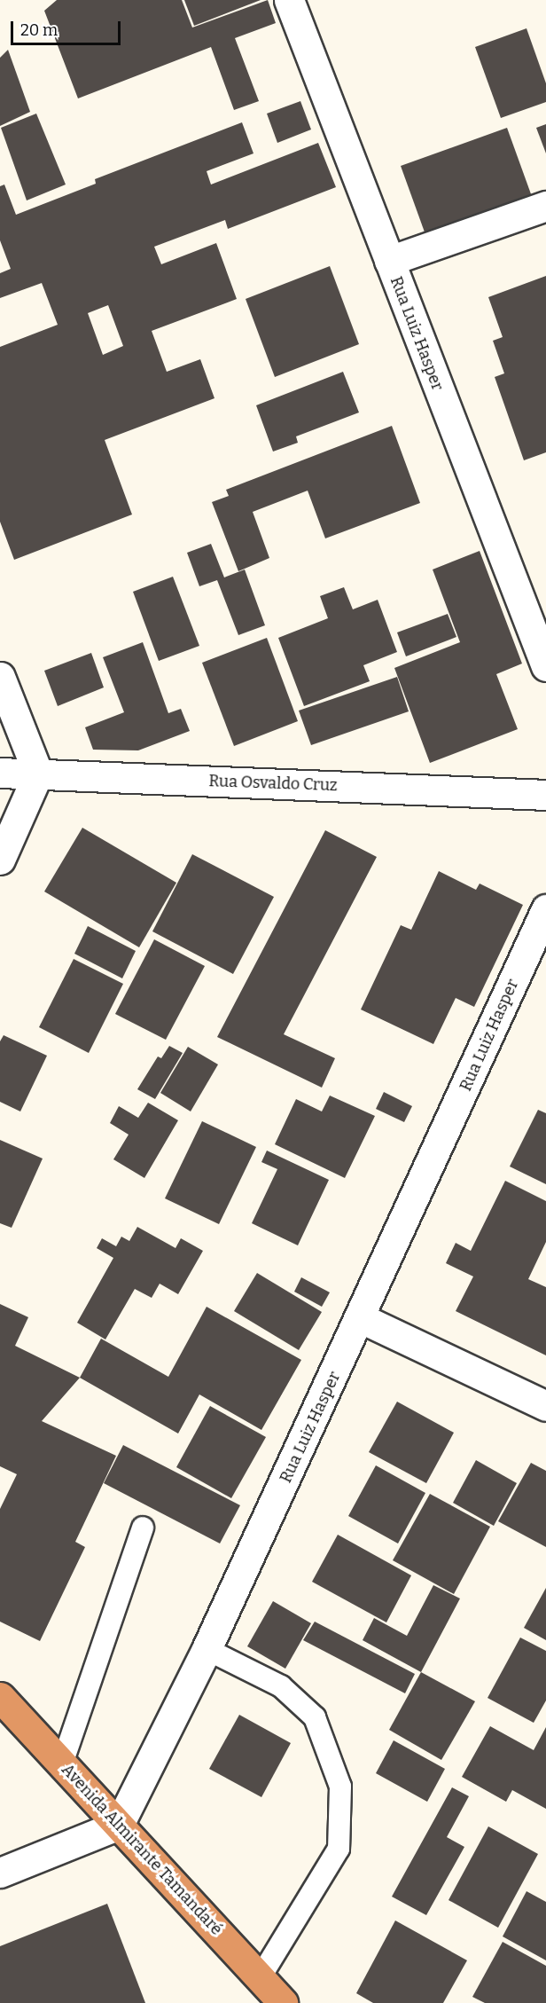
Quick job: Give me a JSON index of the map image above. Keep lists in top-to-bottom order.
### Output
{
  "streets": {
    "highway": ["Avenida Almirante Tamandaré"],
    "street": ["Rua Luiz Hasper", "Rua Osvaldo Cruz"]
  },
  "crossings": [
    ["Rua Luiz Hasper", "Avenida Almirante Tamandaré"]
  ],
  "scale_bar": "20 m"
}
